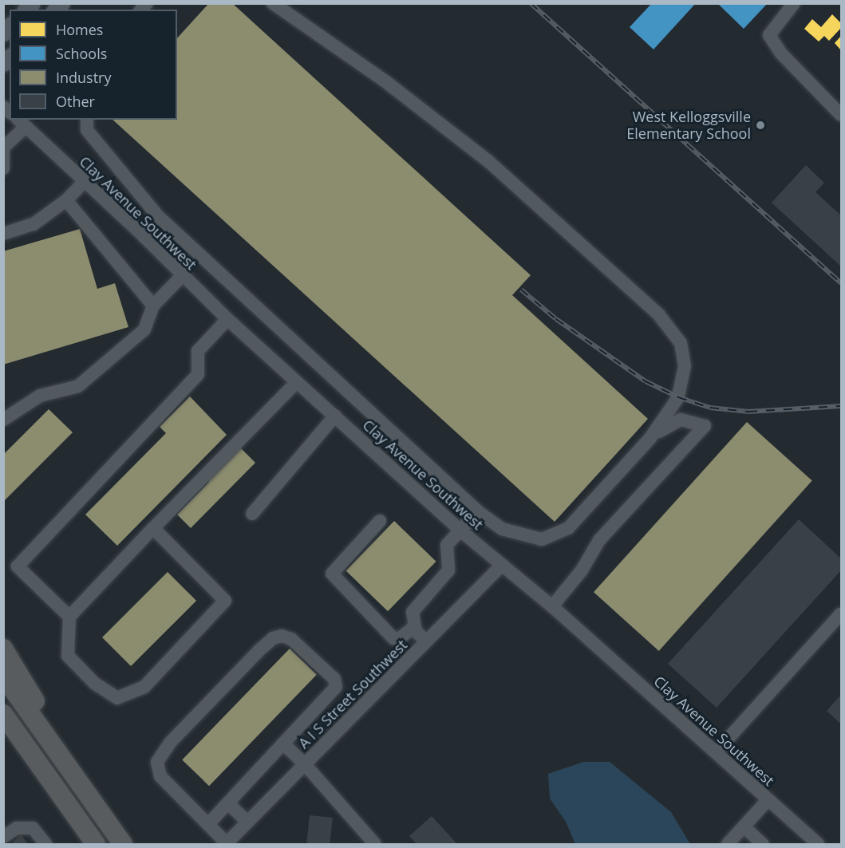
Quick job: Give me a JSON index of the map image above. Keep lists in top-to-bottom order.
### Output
{
  "streets": {
    "street": ["Clay Avenue Southwest", "A I S Street Southwest"]
  },
  "crossings": [
    ["Clay Avenue Southwest", "A I S Street Southwest"]
  ],
  "places": ["West Kelloggsville Elementary School"],
  "legend": [
    "Homes",
    "Schools",
    "Industry",
    "Other"
  ]
}
